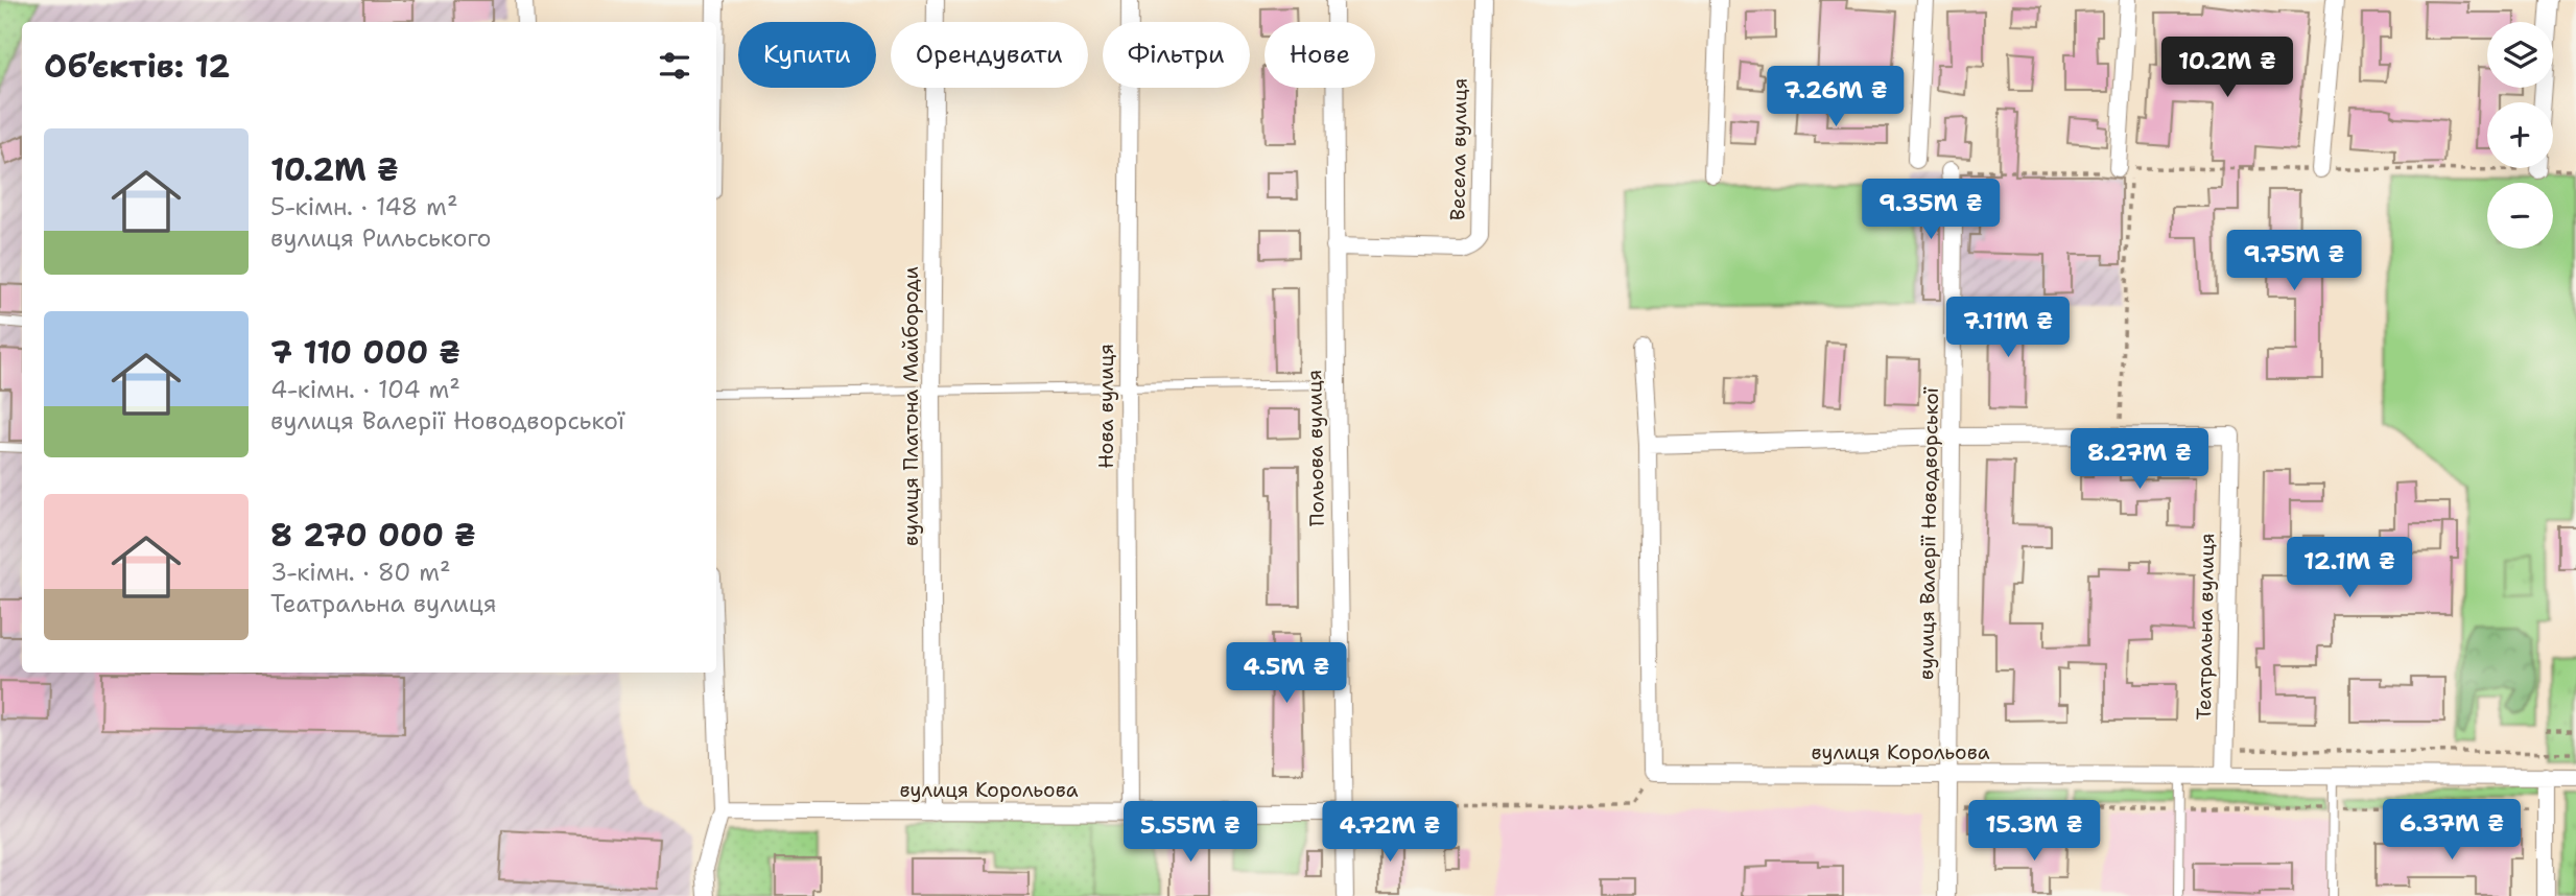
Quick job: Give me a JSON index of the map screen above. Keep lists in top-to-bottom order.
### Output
{
  "streets": {
    "street": [
      "Весела вулиця",
      "вулиця Платона Майбороди",
      "Нова вулиця",
      "Польова вулиця",
      "вулиця Валерії Новодворської",
      "Театральна вулиця",
      "вулиця Корольова"
    ]
  },
  "crossings": [
    ["Весела вулиця", "Польова вулиця"],
    ["вулиця Платона Майбороди", "вулиця Корольова"],
    ["Нова вулиця", "вулиця Корольова"],
    ["Польова вулиця", "вулиця Корольова"],
    ["вулиця Валерії Новодворської", "вулиця Корольова"],
    ["Театральна вулиця", "вулиця Корольова"]
  ],
  "page": {
    "map_buttons": ["+", "−"],
    "chip": [
      "Купити",
      "Орендувати",
      "Фільтри",
      "Нове"
    ],
    "heading": "Об’єктів: 12",
    "price": [
      "10.2M ₴",
      "7.26M ₴",
      "9.35M ₴",
      "9.75M ₴",
      "7.11M ₴",
      "8.27M ₴",
      "12.1M ₴",
      "4.5M ₴",
      "6.37M ₴",
      "15.3M ₴",
      "5.55M ₴",
      "4.72M ₴"
    ],
    "list": [
      {
        "name": "10.2M ₴",
        "note": "5-кімн. · 148 m² · вулиця Рильського"
      },
      {
        "name": "7 110 000 ₴",
        "note": "4-кімн. · 104 m² · вулиця Валерії Новодворської"
      },
      {
        "name": "8 270 000 ₴",
        "note": "3-кімн. · 80 m² · Театральна вулиця"
      }
    ]
  }
}
